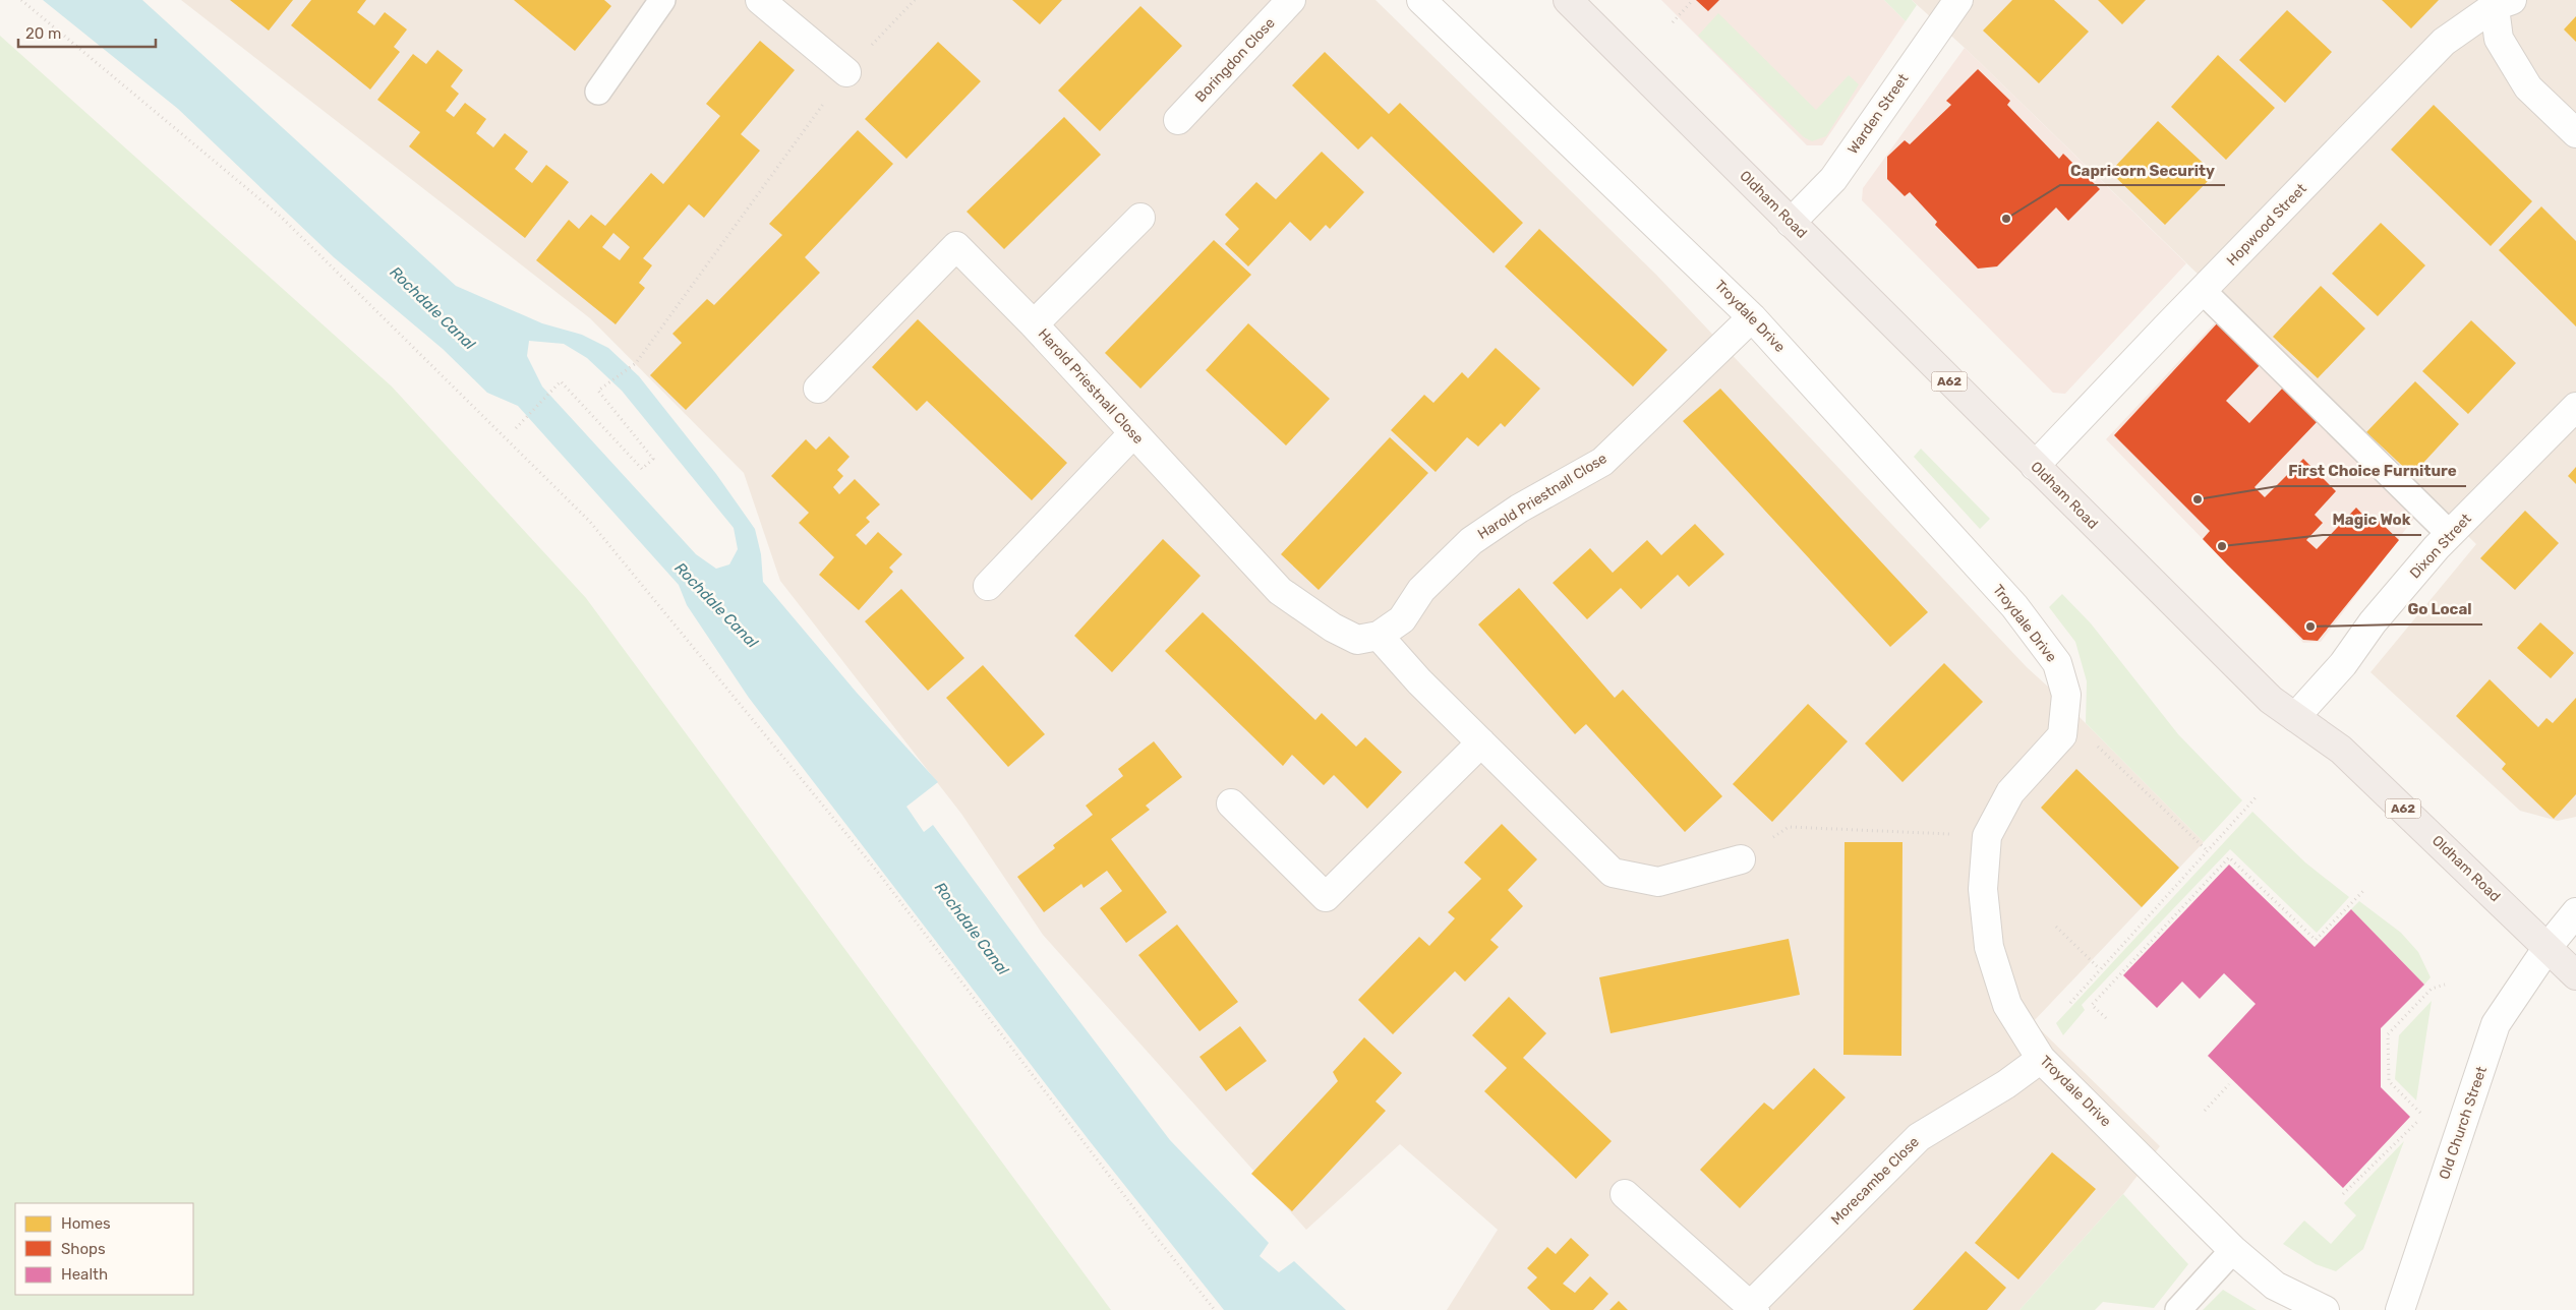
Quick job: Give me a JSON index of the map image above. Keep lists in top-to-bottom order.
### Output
{
  "streets": {
    "highway": ["Oldham Road", "A62"],
    "street": [
      "Boringdon Close",
      "Warden Street",
      "Hopwood Street",
      "Troydale Drive",
      "Harold Priestnall Close",
      "Dixon Street",
      "Old Church Street",
      "Morecambe Close"
    ]
  },
  "crossings": [
    ["Warden Street", "Oldham Road"],
    ["Oldham Road", "Hopwood Street"],
    ["Oldham Road", "Dixon Street"],
    ["Oldham Road", "Old Church Street"],
    ["Troydale Drive", "Harold Priestnall Close"],
    ["Troydale Drive", "Morecambe Close"]
  ],
  "water": ["Rochdale Canal"],
  "places": [
    "Capricorn Security",
    "First Choice Furniture",
    "Magic Wok",
    "Go Local"
  ],
  "legend": ["Homes", "Shops", "Health"],
  "scale_bar": "20 m"
}
